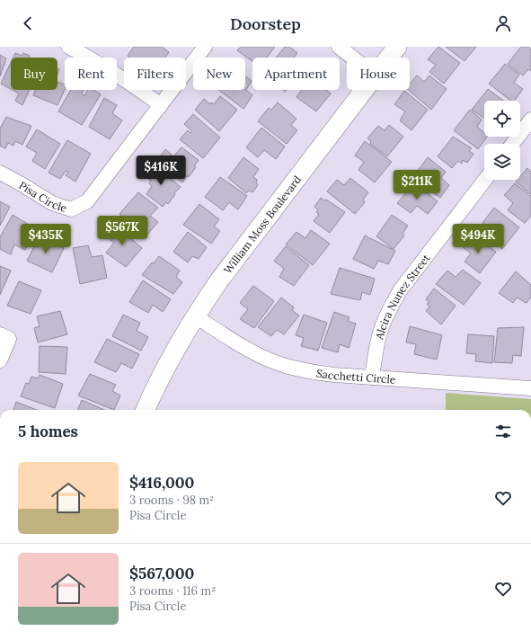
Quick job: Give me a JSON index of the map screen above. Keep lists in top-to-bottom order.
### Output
{
  "streets": {
    "street": [
      "Pisa Circle",
      "William Moss Boulevard",
      "Alcira Nunez Street",
      "Sacchetti Circle"
    ]
  },
  "crossings": [
    ["William Moss Boulevard", "Sacchetti Circle"],
    ["Alcira Nunez Street", "Sacchetti Circle"]
  ],
  "page": {
    "header": "Doorstep",
    "chip": [
      "Buy",
      "Rent",
      "Filters",
      "New",
      "Apartment",
      "House"
    ],
    "price": [
      "$416K",
      "$211K",
      "$567K",
      "$435K",
      "$494K"
    ],
    "heading": "5 homes",
    "list": [
      {
        "name": "$416,000",
        "note": "3 rooms · 98 m² · Pisa Circle"
      },
      {
        "name": "$567,000",
        "note": "3 rooms · 116 m² · Pisa Circle"
      }
    ]
  }
}
